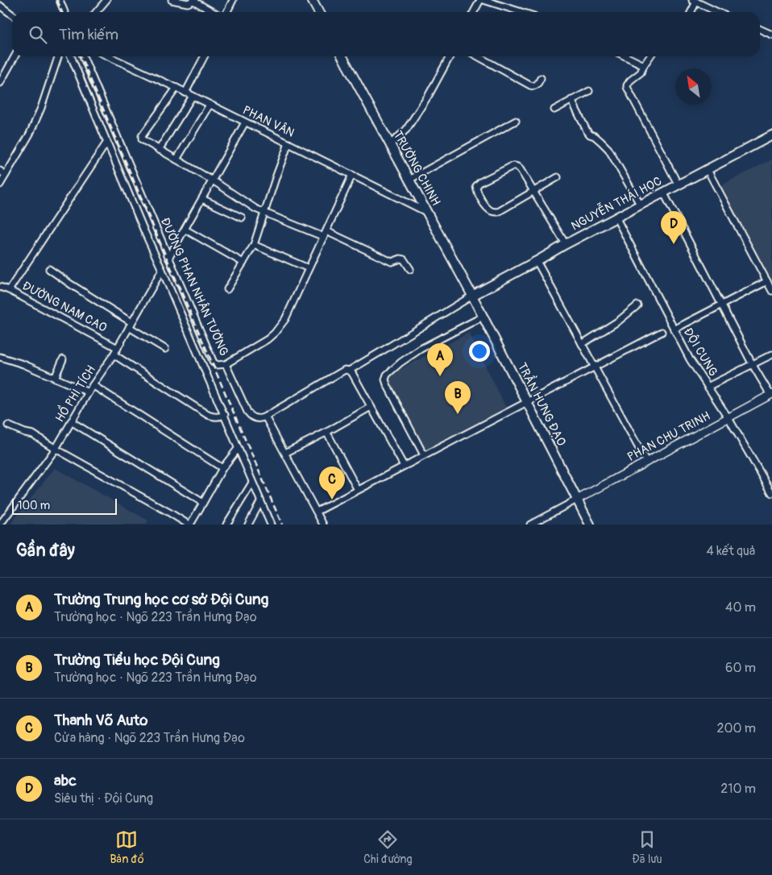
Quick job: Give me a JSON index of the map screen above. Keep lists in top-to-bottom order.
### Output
{
  "streets": {
    "main road": ["TRƯỜNG CHINH", "NGUYỄN THÁI HỌC", "TRẦN HƯNG ĐẠO"],
    "street": [
      "PHAN VÂN",
      "ĐƯỜNG PHAN NHÂN TƯỜNG",
      "ĐƯỜNG NAM CAO",
      "ĐỘI CUNG",
      "HỒ PHI TÍCH",
      "PHAN CHU TRINH"
    ]
  },
  "crossings": [
    ["PHAN VÂN", "TRƯỜNG CHINH"],
    ["TRƯỜNG CHINH", "NGUYỄN THÁI HỌC"],
    ["TRƯỜNG CHINH", "TRẦN HƯNG ĐẠO"],
    ["NGUYỄN THÁI HỌC", "ĐỘI CUNG"],
    ["NGUYỄN THÁI HỌC", "TRẦN HƯNG ĐẠO"],
    ["ĐƯỜNG NAM CAO", "HỒ PHI TÍCH"],
    ["ĐỘI CUNG", "PHAN CHU TRINH"],
    ["TRẦN HƯNG ĐẠO", "PHAN CHU TRINH"]
  ],
  "scale_bar": "100 m",
  "north": "top left",
  "page": {
    "search": "Tìm kiếm",
    "pins": [
      "D",
      "A",
      "B",
      "C"
    ],
    "scale": "100 m",
    "heading": ["Gần đây", "4 kết quả"],
    "list": [
      {
        "mark": "A",
        "name": "Trường Trung học cơ sở Đội Cung",
        "note": "Trường học · Ngõ 223 Trần Hưng Đạo",
        "value": "40 m"
      },
      {
        "mark": "B",
        "name": "Trường Tiểu học Đội Cung",
        "note": "Trường học · Ngõ 223 Trần Hưng Đạo",
        "value": "60 m"
      },
      {
        "mark": "C",
        "name": "Thanh Võ Auto",
        "note": "Cửa hàng · Ngõ 223 Trần Hưng Đạo",
        "value": "200 m"
      },
      {
        "mark": "D",
        "name": "abc",
        "note": "Siêu thị · Đội Cung",
        "value": "210 m"
      }
    ],
    "nav": ["Bản đồ", "Chỉ đường", "Đã lưu"]
  }
}
